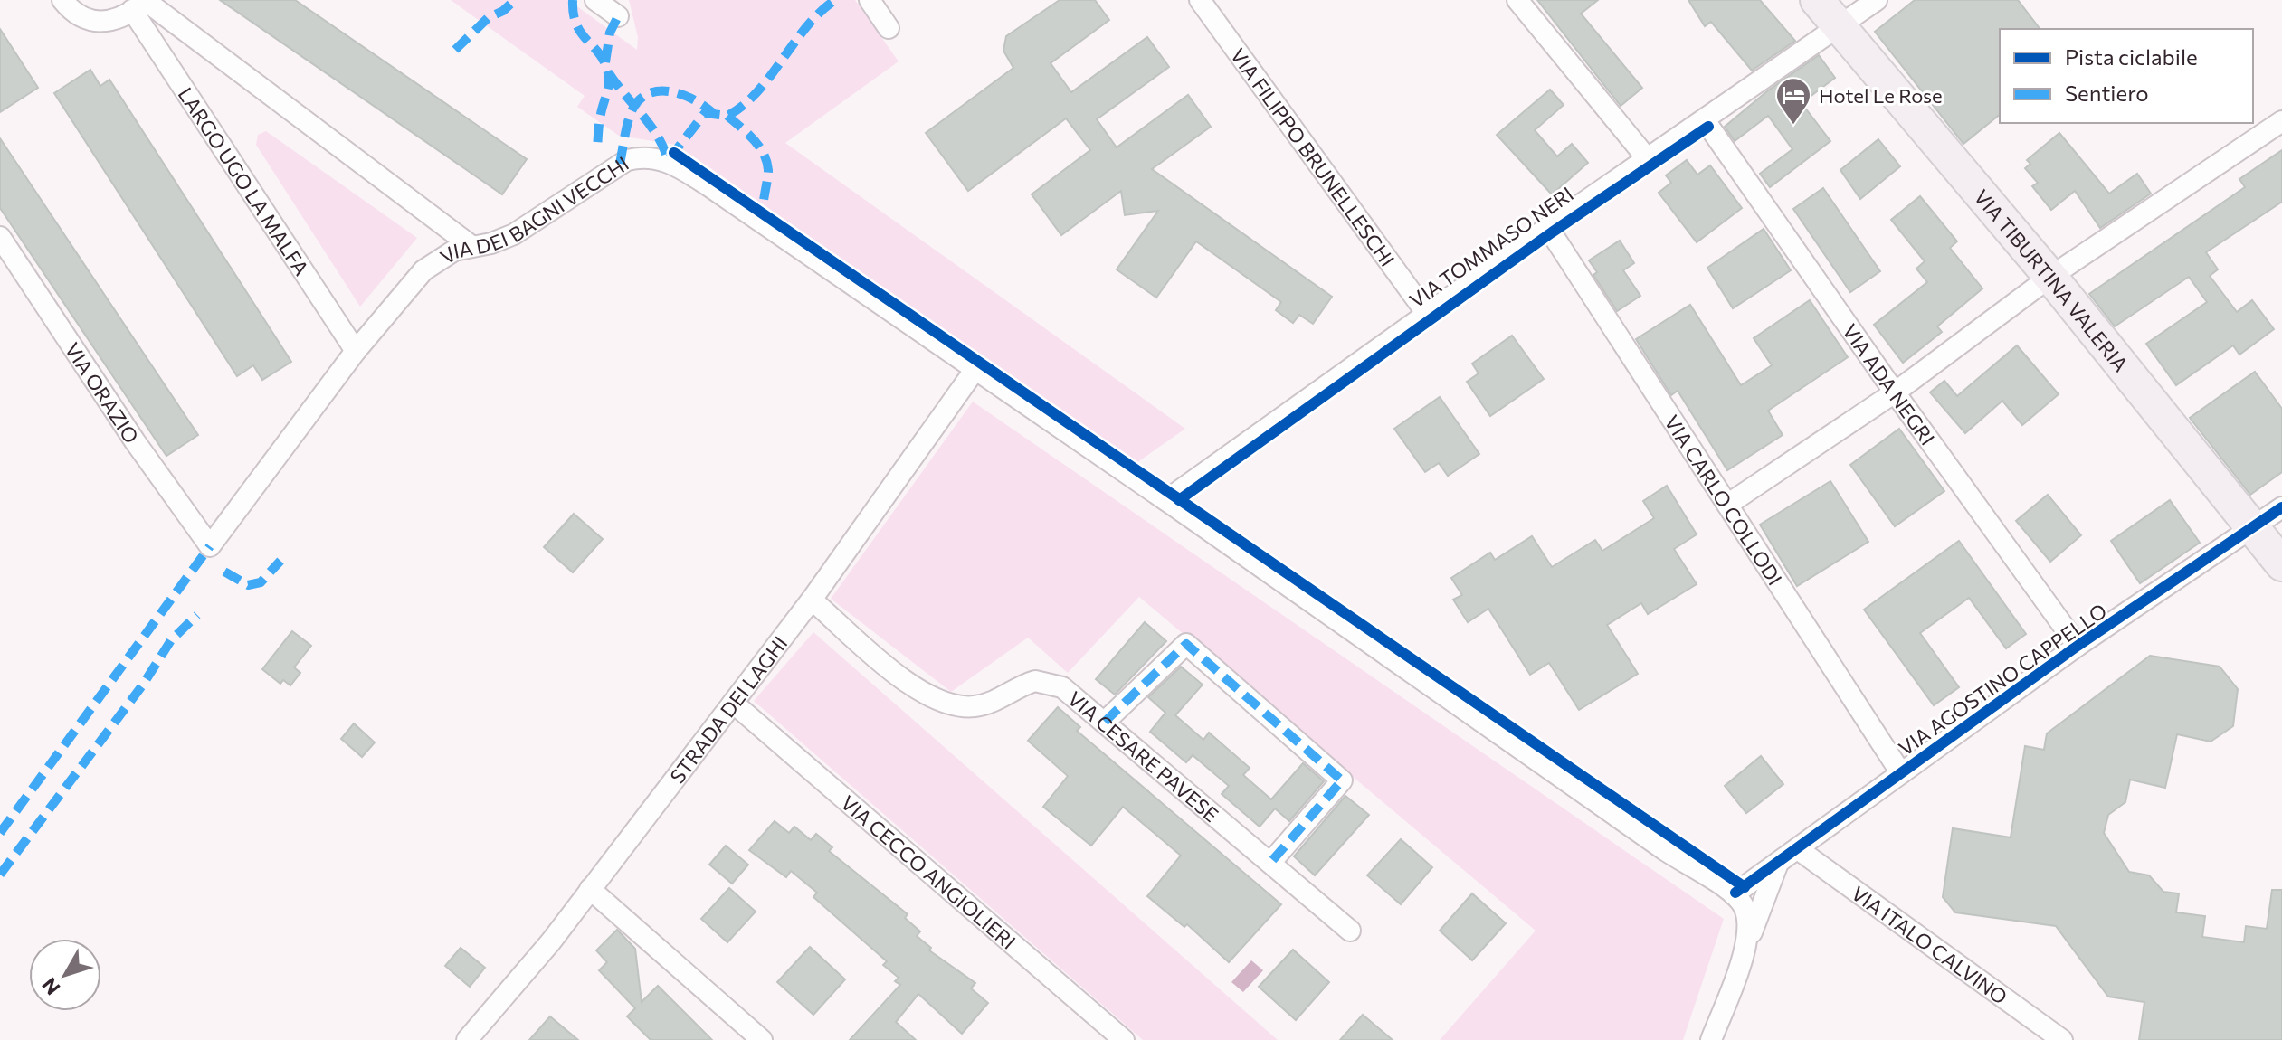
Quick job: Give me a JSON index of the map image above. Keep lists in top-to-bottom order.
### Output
{
  "streets": {
    "main road": ["VIA TIBURTINA VALERIA"],
    "street": [
      "VIA FILIPPO BRUNELLESCHI",
      "LARGO UGO LA MALFA",
      "VIA DEI BAGNI VECCHI",
      "VIA TOMMASO NERI",
      "VIA ADA NEGRI",
      "VIA ORAZIO",
      "VIA CARLO COLLODI",
      "VIA AGOSTINO CAPPELLO",
      "STRADA DEI LAGHI",
      "VIA CESARE PAVESE",
      "VIA CECCO ANGIOLIERI",
      "VIA ITALO CALVINO"
    ]
  },
  "crossings": [
    ["VIA FILIPPO BRUNELLESCHI", "VIA TOMMASO NERI"],
    ["LARGO UGO LA MALFA", "VIA DEI BAGNI VECCHI"],
    ["VIA DEI BAGNI VECCHI", "VIA TOMMASO NERI"],
    ["VIA DEI BAGNI VECCHI", "VIA ORAZIO"],
    ["VIA DEI BAGNI VECCHI", "VIA AGOSTINO CAPPELLO"],
    ["VIA DEI BAGNI VECCHI", "STRADA DEI LAGHI"],
    ["VIA TOMMASO NERI", "VIA TIBURTINA VALERIA"],
    ["VIA TOMMASO NERI", "VIA ADA NEGRI"],
    ["VIA TOMMASO NERI", "VIA CARLO COLLODI"],
    ["VIA TIBURTINA VALERIA", "VIA AGOSTINO CAPPELLO"],
    ["VIA ADA NEGRI", "VIA AGOSTINO CAPPELLO"],
    ["VIA CARLO COLLODI", "VIA AGOSTINO CAPPELLO"],
    ["VIA AGOSTINO CAPPELLO", "VIA ITALO CALVINO"],
    ["STRADA DEI LAGHI", "VIA CESARE PAVESE"],
    ["STRADA DEI LAGHI", "VIA CECCO ANGIOLIERI"]
  ],
  "places": {
    "hotel": ["Hotel Le Rose"]
  },
  "legend": ["Pista ciclabile", "Sentiero"],
  "north": "bottom left"
}
